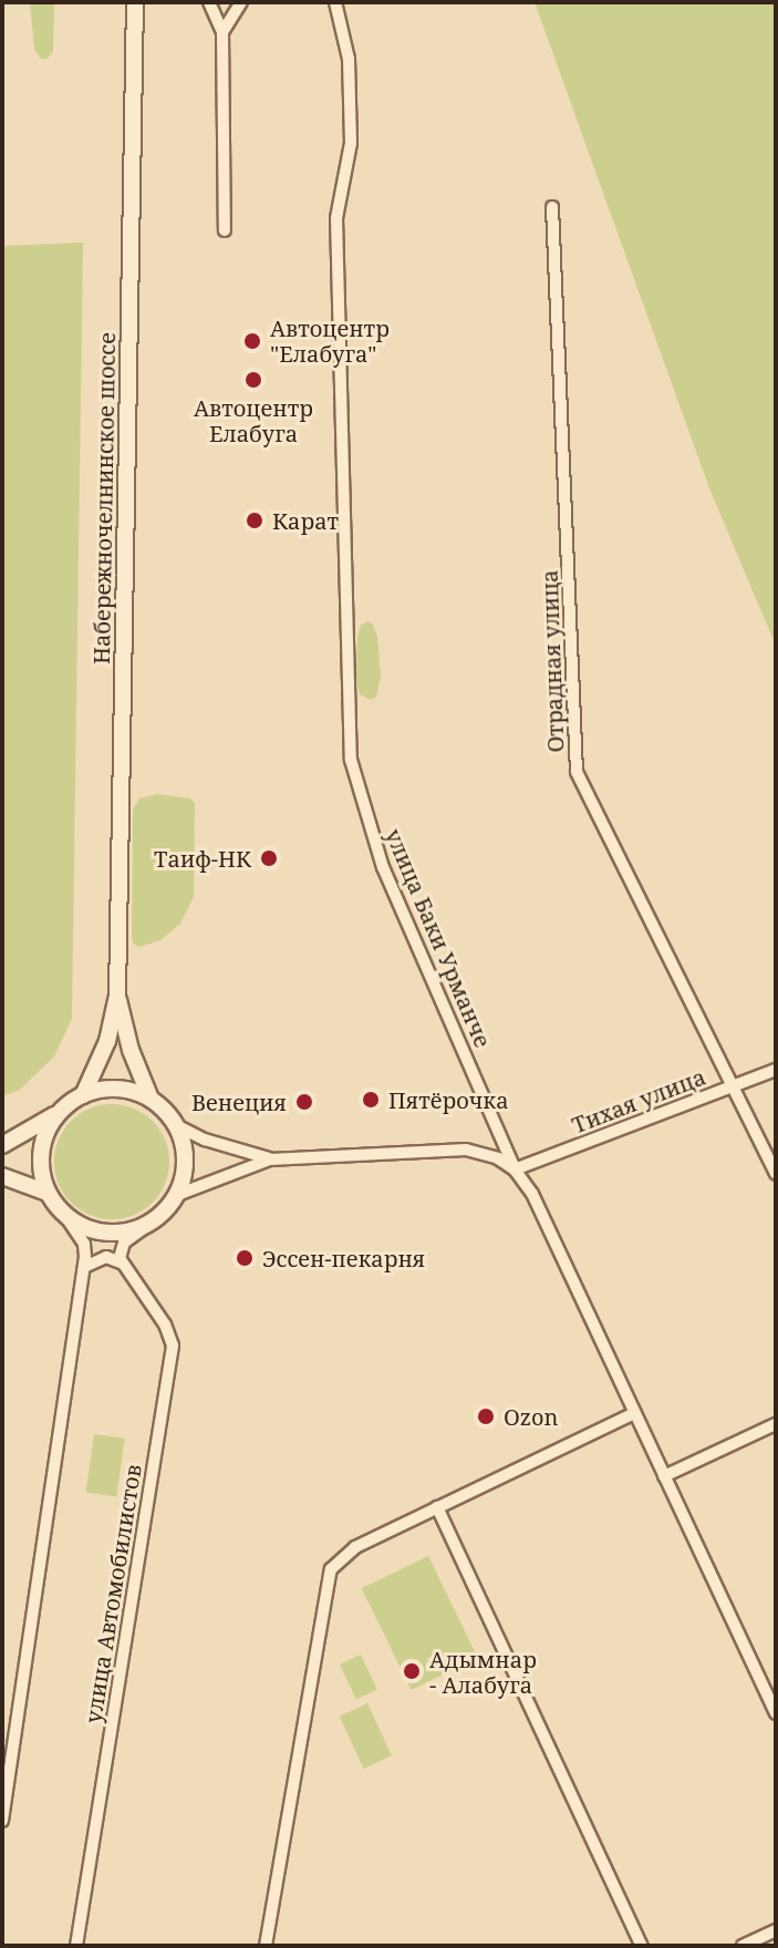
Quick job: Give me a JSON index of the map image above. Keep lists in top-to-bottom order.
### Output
{
  "streets": {
    "main road": ["Набережночелнинское шоссе"],
    "street": [
      "Отрадная улица",
      "улица Баки Урманче",
      "Тихая улица",
      "улица Автомобилистов"
    ]
  },
  "crossings": [
    ["Отрадная улица", "Тихая улица"],
    ["улица Баки Урманче", "Тихая улица"]
  ],
  "places": [
    "Автоцентр \"Елабуга\"",
    "Автоцентр Елабуга",
    "Карат",
    "Таиф-НК",
    "Пятёрочка",
    "Венеция",
    "Эссен-пекарня",
    "Ozon",
    "Адымнар - Алабуга"
  ]
}
